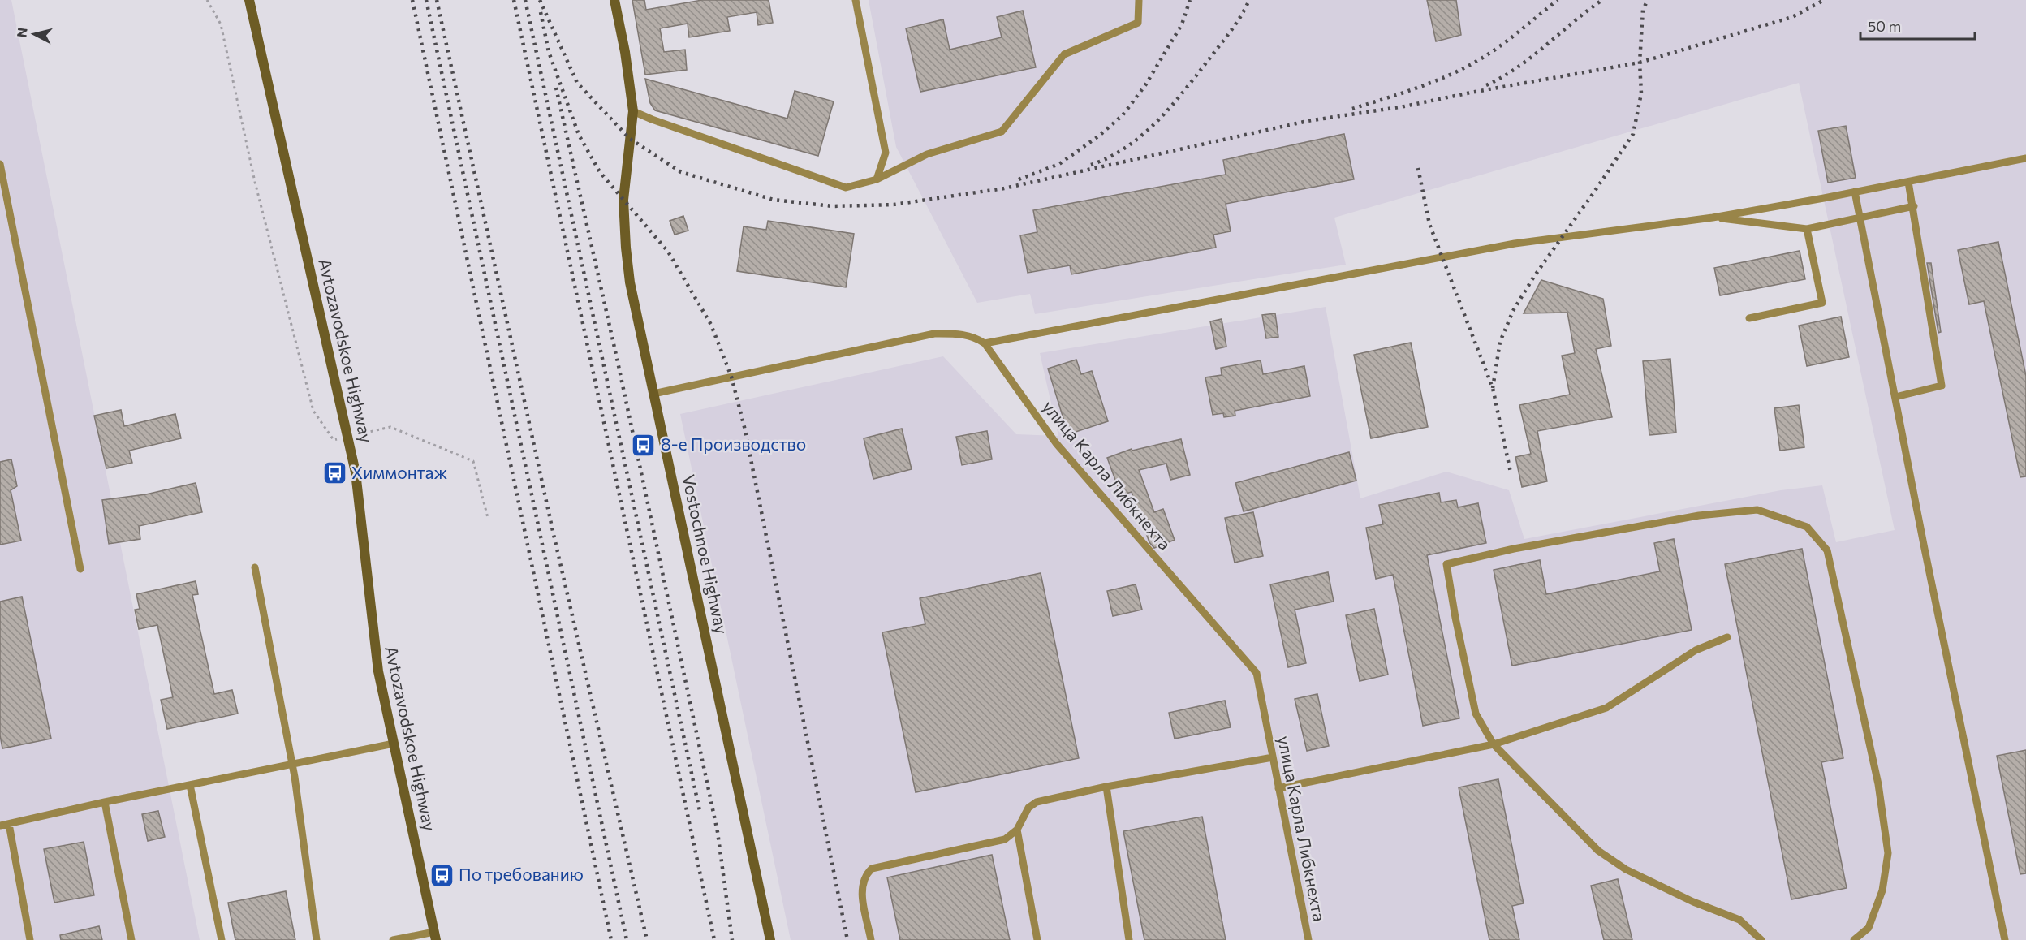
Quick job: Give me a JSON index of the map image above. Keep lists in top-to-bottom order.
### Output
{
  "streets": {
    "street": ["Avtozavodskoe Highway", "Vostochnoe Highway"],
    "lane": ["улица Карла Либкнехта"]
  },
  "places": {
    "bus stop": ["8-е Производство", "Химмонтаж", "По требованию"]
  },
  "scale_bar": "50 m",
  "north": "left"
}
